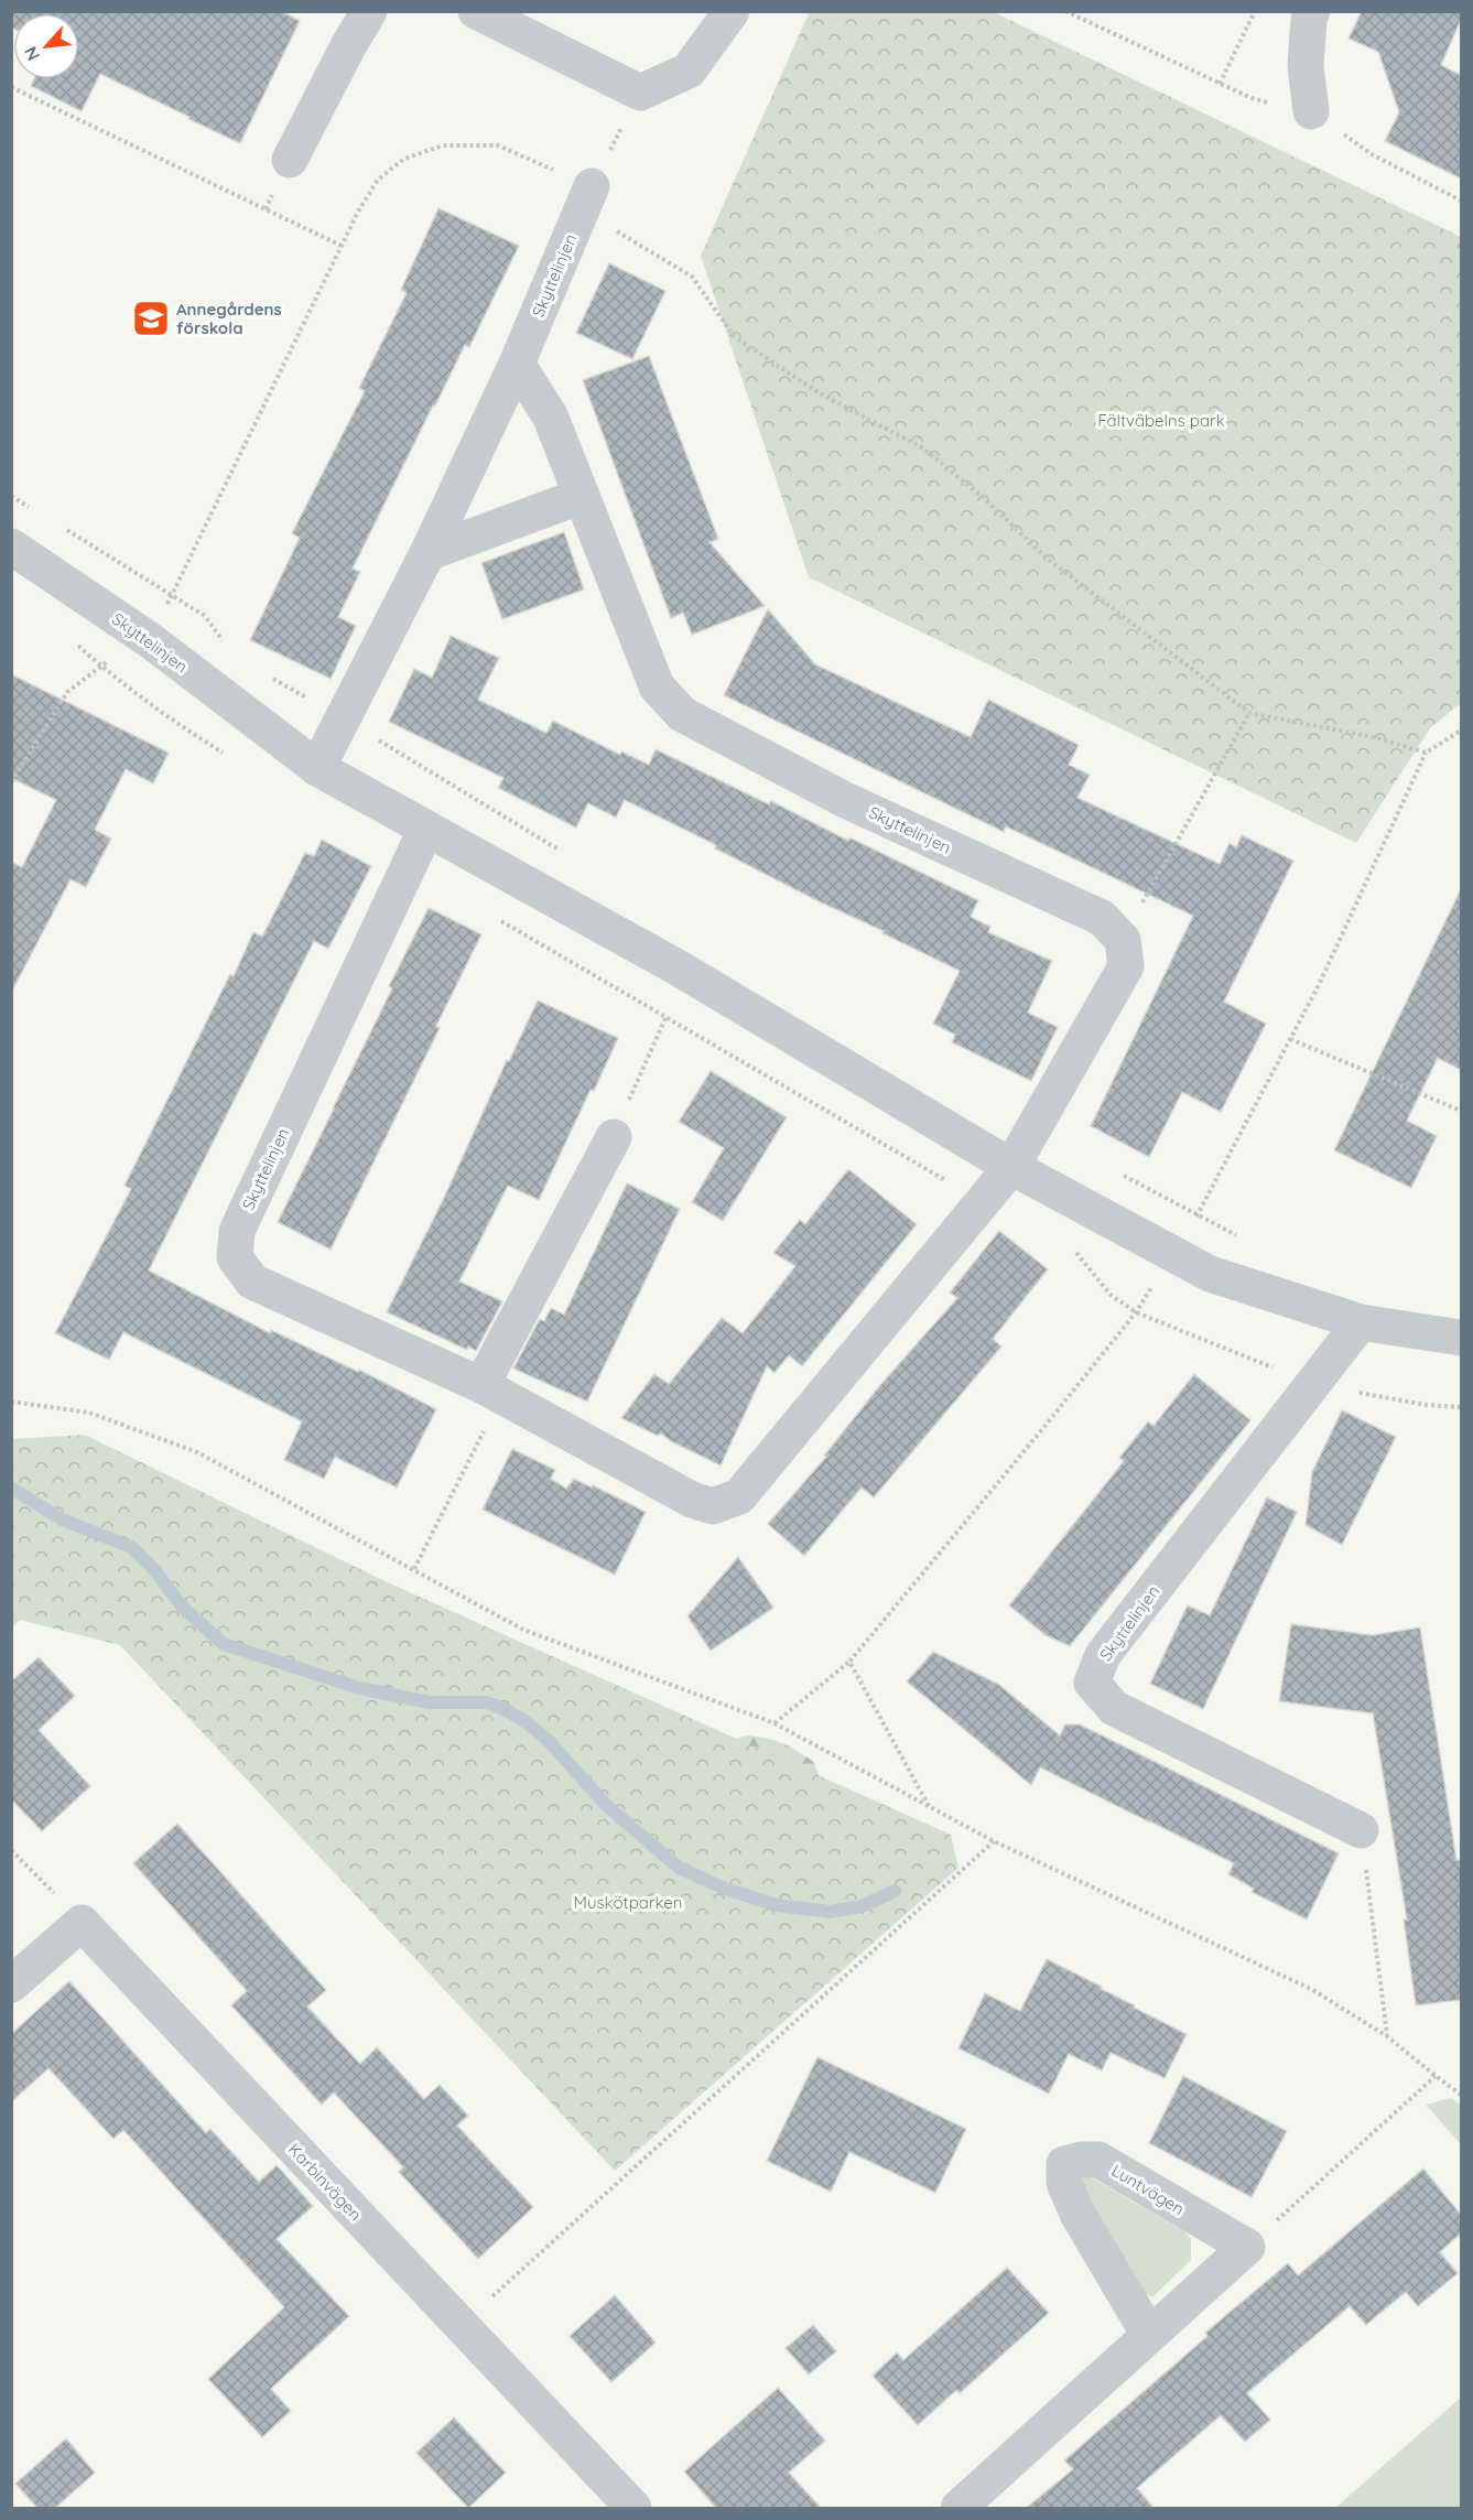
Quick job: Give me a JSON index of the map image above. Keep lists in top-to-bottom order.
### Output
{
  "streets": {
    "street": ["Skyttelinjen", "Karbinvägen", "Luntvägen"]
  },
  "parks": ["Fältväbelns park", "Muskötparken"],
  "places": {
    "school or university": ["Annegårdens förskola"]
  },
  "north": "bottom left"
}
